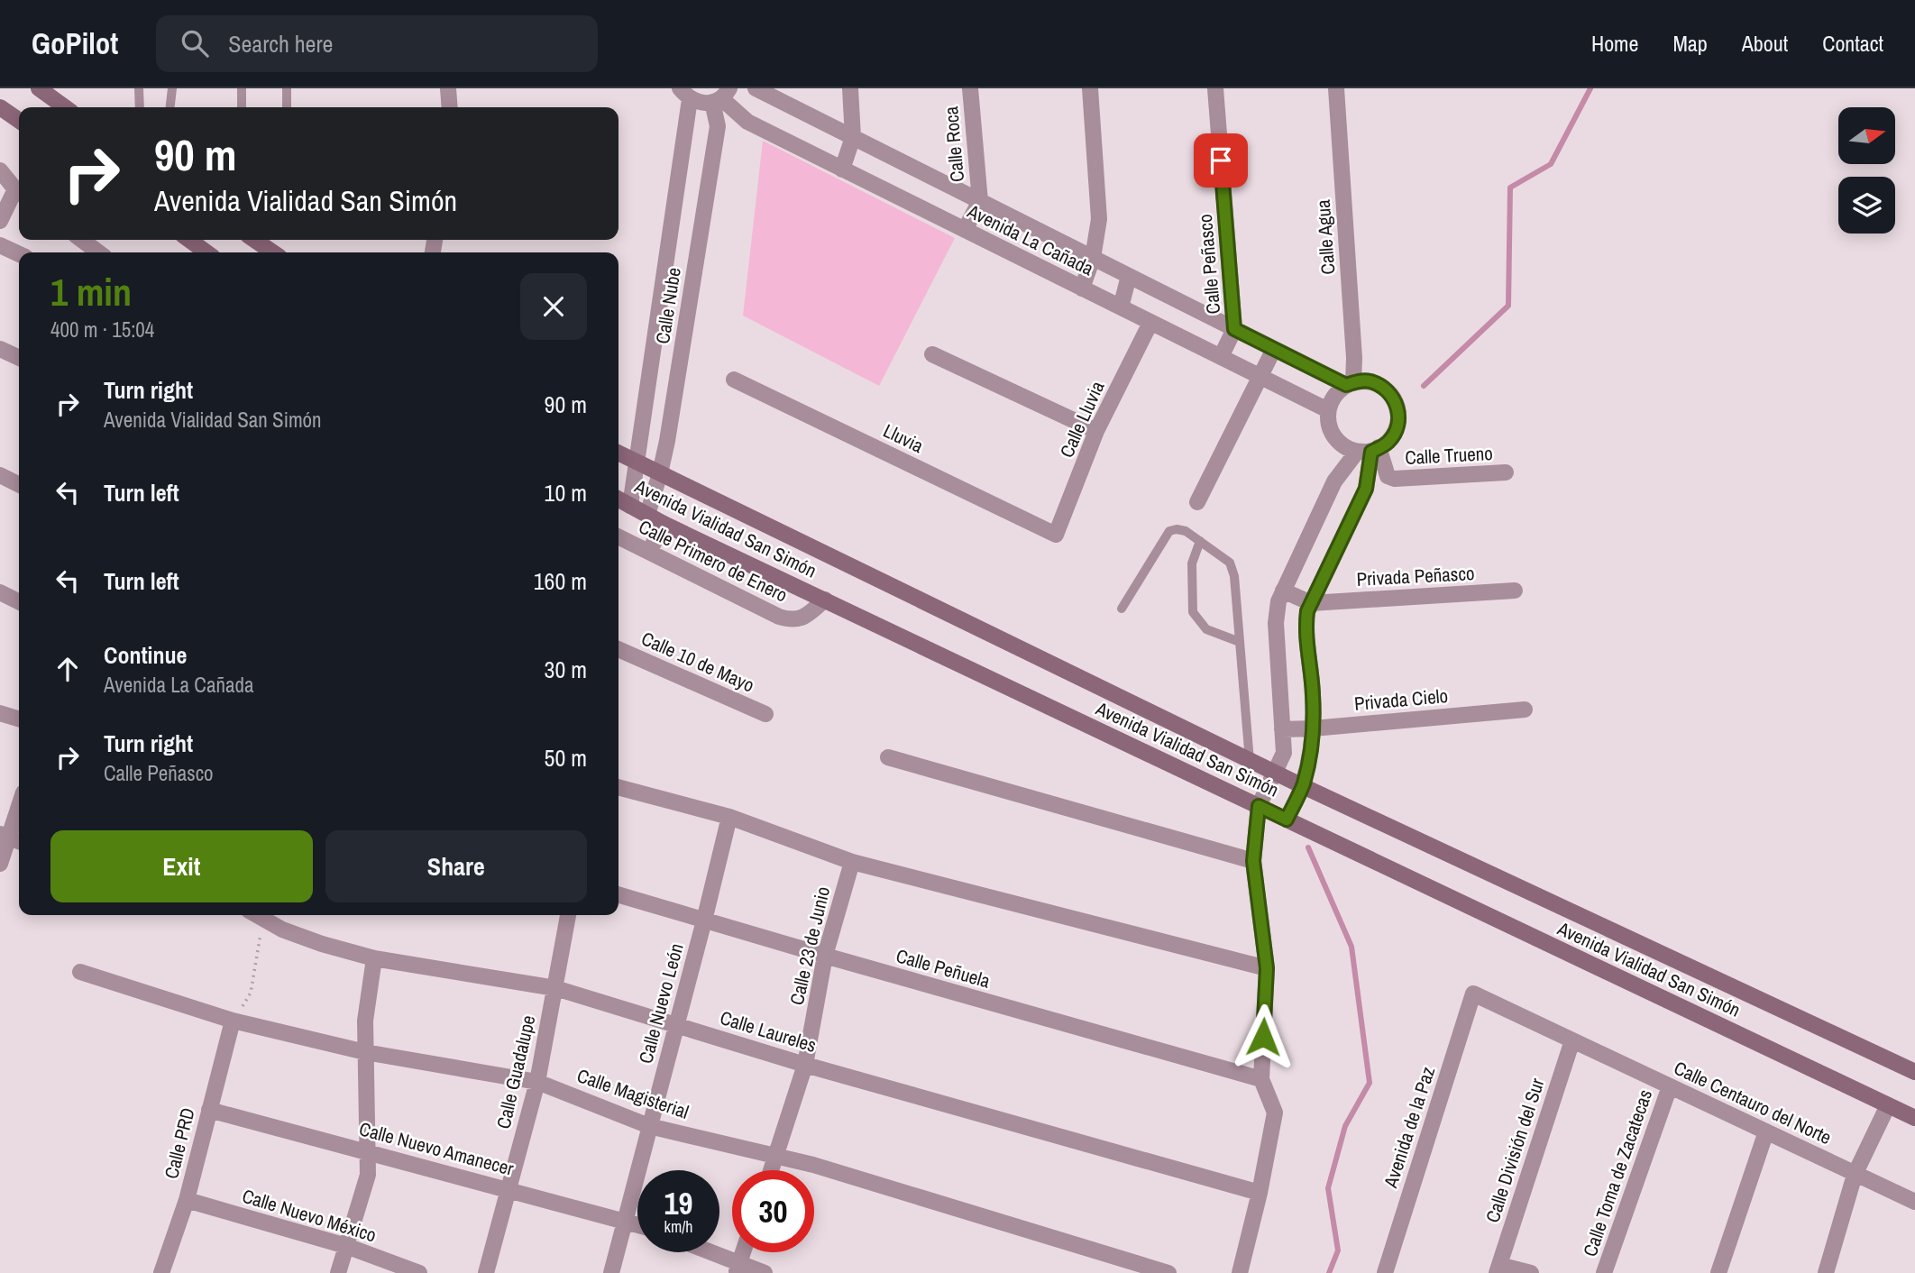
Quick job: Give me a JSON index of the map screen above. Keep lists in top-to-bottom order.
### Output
{
  "streets": {
    "main road": ["Avenida Vialidad San Simón"],
    "street": [
      "Calle Roca",
      "Calle Agua",
      "Avenida La Cañada",
      "Calle Peñasco",
      "Calle Nube",
      "Calle Lluvia",
      "Lluvia",
      "Calle Trueno",
      "Calle Primero de Enero",
      "Privada Peñasco",
      "Calle 10 de Mayo",
      "Privada Cielo",
      "Calle 23 de Junio",
      "Calle Peñuela",
      "Calle Nuevo León",
      "Calle Laureles",
      "Calle Guadalupe",
      "Calle Magisterial",
      "Calle Centauro del Norte",
      "Avenida de la Paz",
      "Calle PRD",
      "Calle Nuevo Amanecer",
      "Calle División del Sur",
      "Calle Toma de Zacatecas",
      "Calle Nuevo México"
    ]
  },
  "crossings": [
    ["Calle Roca", "Avenida La Cañada"],
    ["Calle Agua", "Avenida La Cañada"],
    ["Calle Agua", "Calle Trueno"],
    ["Avenida La Cañada", "Calle Peñasco"],
    ["Avenida La Cañada", "Calle Nube"],
    ["Avenida La Cañada", "Calle Lluvia"],
    ["Avenida La Cañada", "Calle Trueno"],
    ["Calle Nube", "Avenida Vialidad San Simón"],
    ["Calle Lluvia", "Lluvia"],
    ["Avenida Vialidad San Simón", "Calle Primero de Enero"],
    ["Calle 23 de Junio", "Calle Peñuela"],
    ["Calle 23 de Junio", "Calle Laureles"],
    ["Calle 23 de Junio", "Calle Magisterial"],
    ["Calle Peñuela", "Calle Nuevo León"],
    ["Calle Nuevo León", "Calle Laureles"],
    ["Calle Nuevo León", "Calle Magisterial"],
    ["Calle Nuevo León", "Calle Nuevo Amanecer"],
    ["Calle Laureles", "Calle Guadalupe"],
    ["Calle Guadalupe", "Calle Magisterial"],
    ["Calle Guadalupe", "Calle Nuevo Amanecer"],
    ["Calle Magisterial", "Calle PRD"],
    ["Calle Centauro del Norte", "Avenida de la Paz"],
    ["Calle Centauro del Norte", "Calle División del Sur"],
    ["Calle Centauro del Norte", "Calle Toma de Zacatecas"],
    ["Calle PRD", "Calle Nuevo Amanecer"],
    ["Calle PRD", "Calle Nuevo México"]
  ],
  "north": "right",
  "page": {
    "header": "GoPilot",
    "search": "Search here",
    "nav": [
      "Home",
      "Map",
      "About",
      "Contact"
    ],
    "turn": ["90 m", "Avenida Vialidad San Simón"],
    "heading": ["1 min", "400 m · 15:04"],
    "list": [
      {
        "name": "Turn right",
        "note": "Avenida Vialidad San Simón",
        "value": "90 m"
      },
      {
        "name": "Turn left",
        "value": "10 m"
      },
      {
        "name": "Turn left",
        "value": "160 m"
      },
      {
        "name": "Continue",
        "note": "Avenida La Cañada",
        "value": "30 m"
      },
      {
        "name": "Turn right",
        "note": "Calle Peñasco",
        "value": "50 m"
      }
    ],
    "buttons": ["Exit", "Share"],
    "speed": "19 km/h",
    "limit": "30"
  }
}
